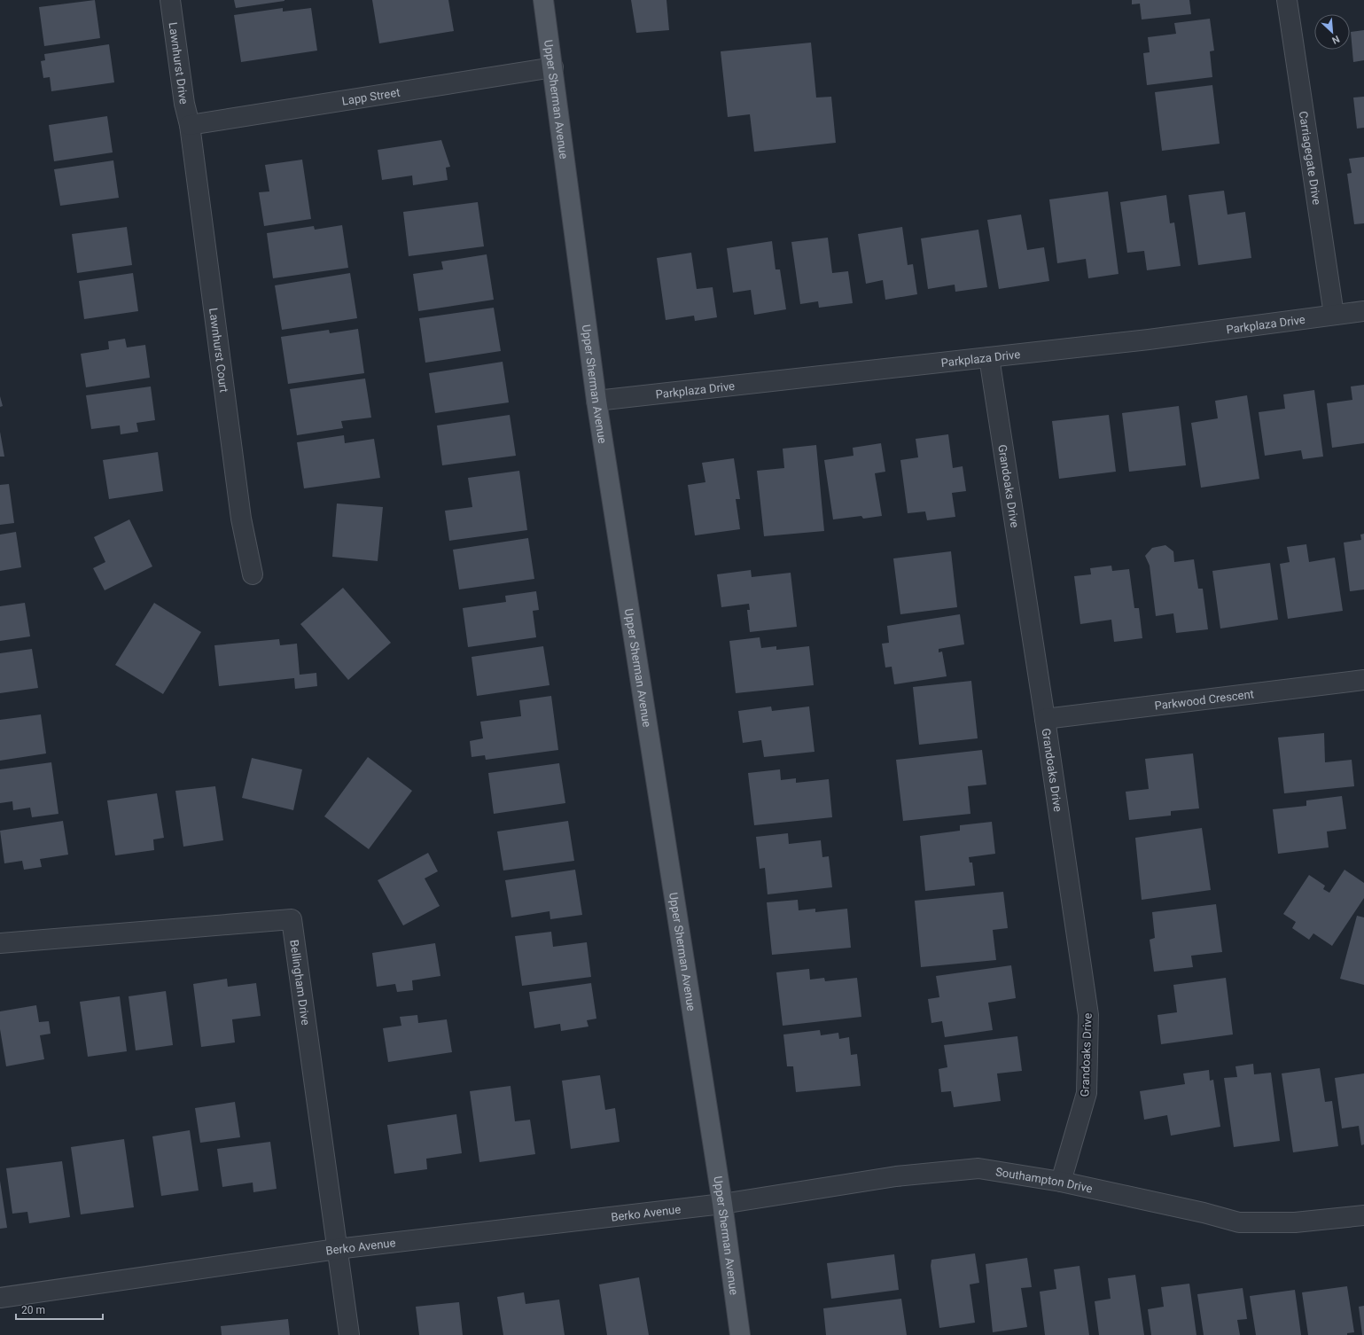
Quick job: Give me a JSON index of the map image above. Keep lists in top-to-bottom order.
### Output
{
  "streets": {
    "main road": ["Upper Sherman Avenue"],
    "street": [
      "Lawnhurst Drive",
      "Lapp Street",
      "Carriagegate Drive",
      "Parkplaza Drive",
      "Lawnhurst Court",
      "Grandoaks Drive",
      "Parkwood Crescent",
      "Bellingham Drive",
      "Southampton Drive",
      "Berko Avenue"
    ]
  },
  "crossings": [
    ["Lawnhurst Drive", "Lapp Street"],
    ["Lawnhurst Drive", "Lawnhurst Court"],
    ["Lapp Street", "Upper Sherman Avenue"],
    ["Lapp Street", "Lawnhurst Court"],
    ["Upper Sherman Avenue", "Parkplaza Drive"],
    ["Upper Sherman Avenue", "Southampton Drive"],
    ["Upper Sherman Avenue", "Berko Avenue"],
    ["Carriagegate Drive", "Parkplaza Drive"],
    ["Parkplaza Drive", "Grandoaks Drive"],
    ["Grandoaks Drive", "Parkwood Crescent"],
    ["Grandoaks Drive", "Southampton Drive"],
    ["Bellingham Drive", "Berko Avenue"],
    ["Southampton Drive", "Berko Avenue"]
  ],
  "scale_bar": "20 m",
  "north": "bottom right"
}
